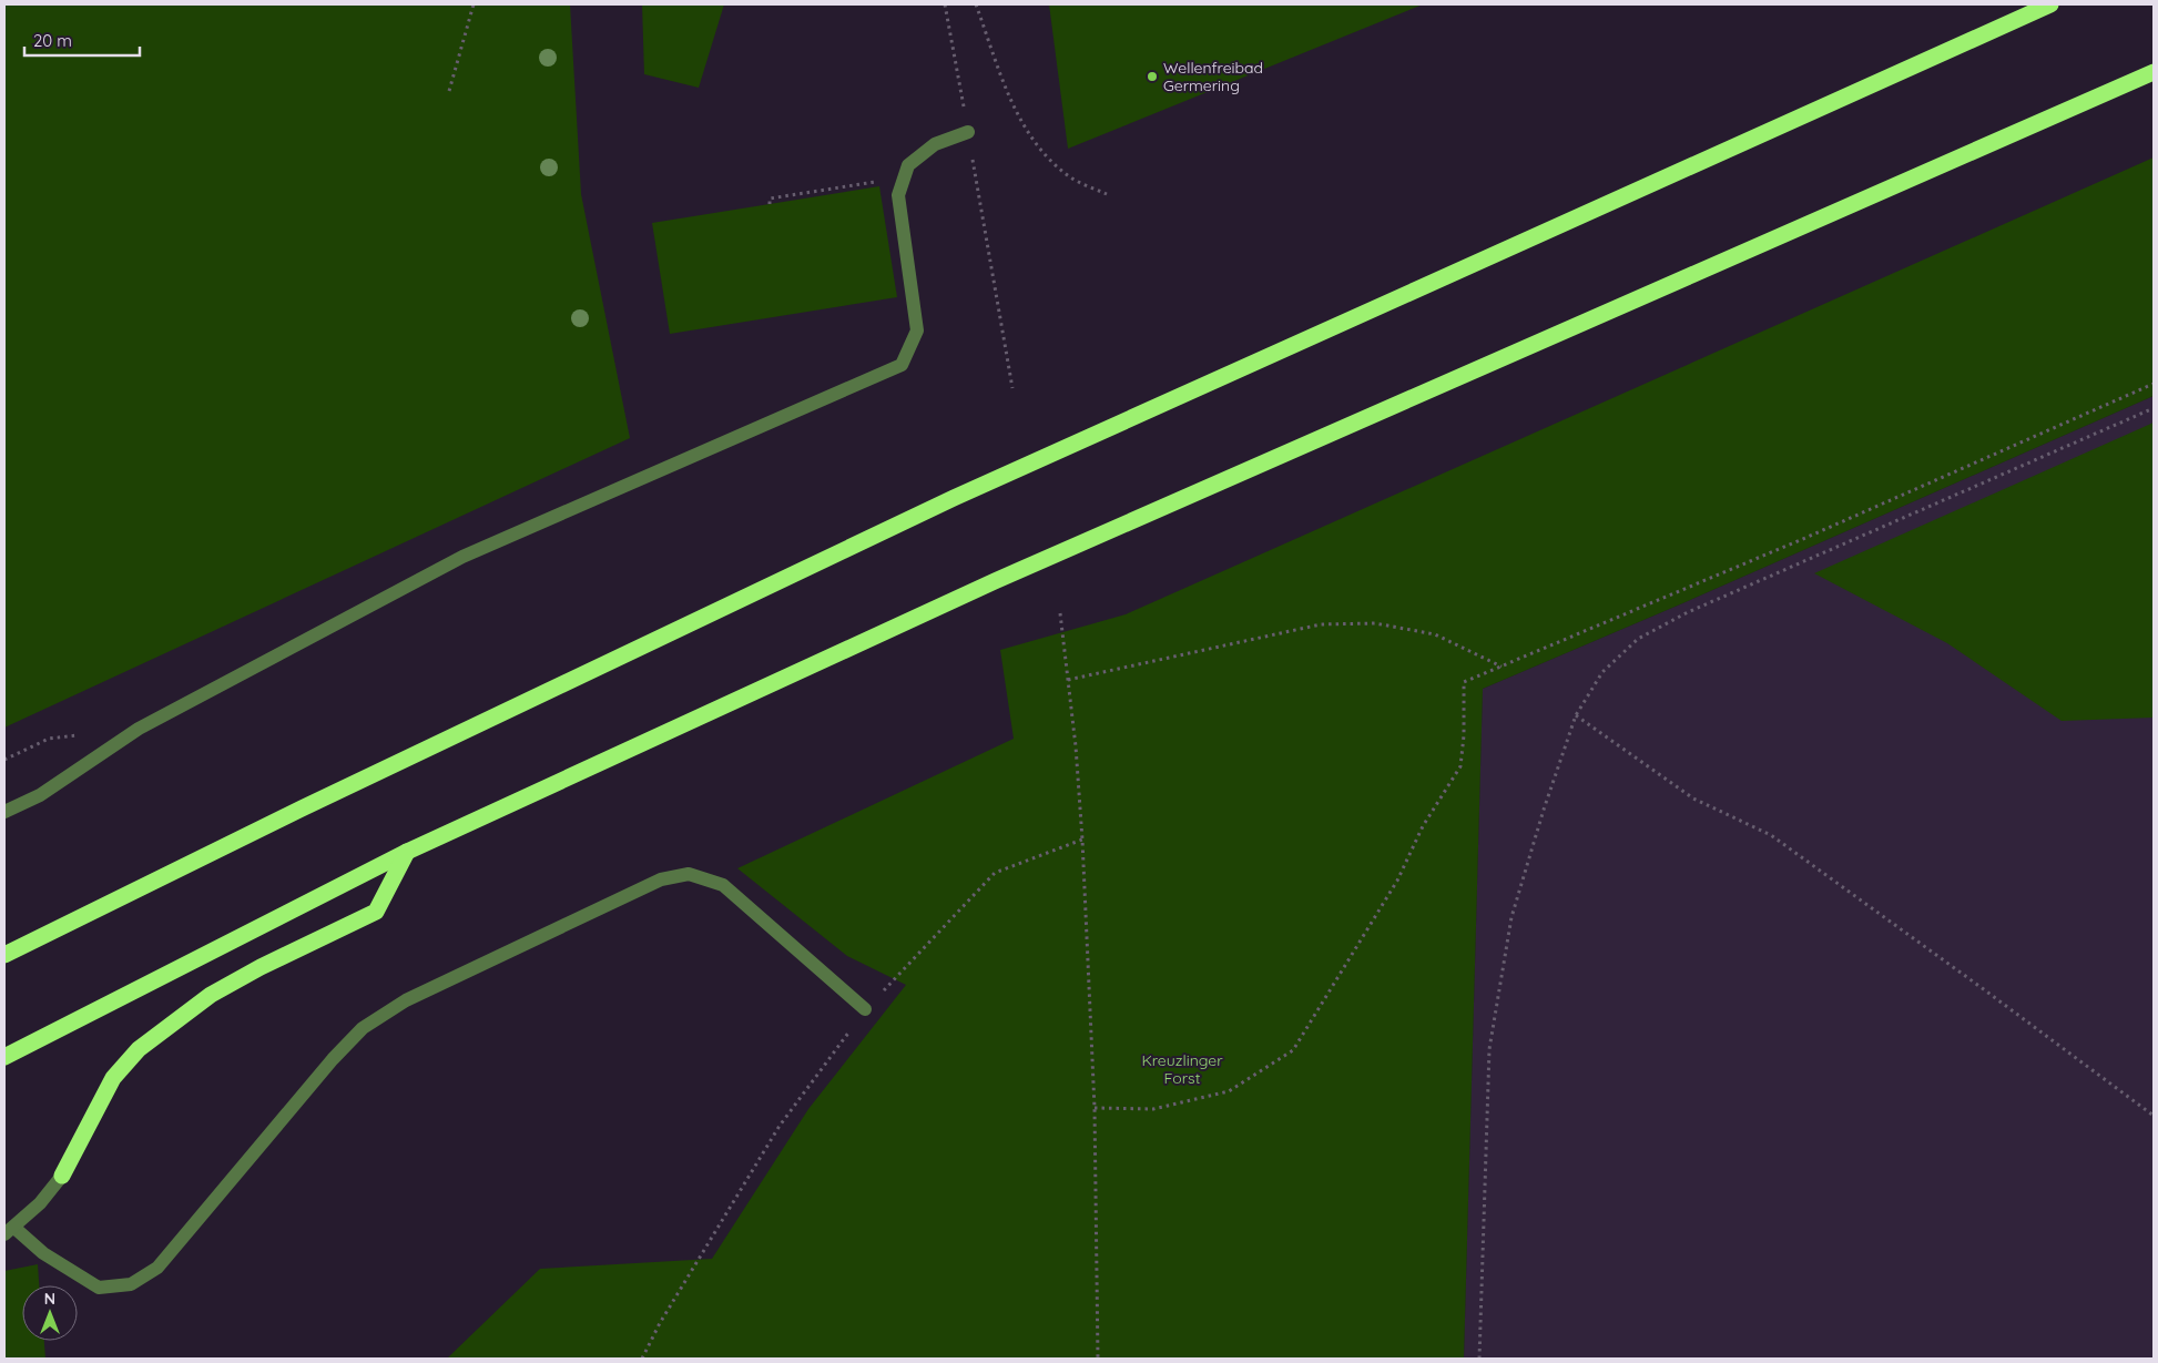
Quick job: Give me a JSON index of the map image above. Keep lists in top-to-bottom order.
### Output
{
  "parks": ["Kreuzlinger Forst"],
  "places": ["Wellenfreibad Germering"],
  "scale_bar": "20 m",
  "north": "top"
}
